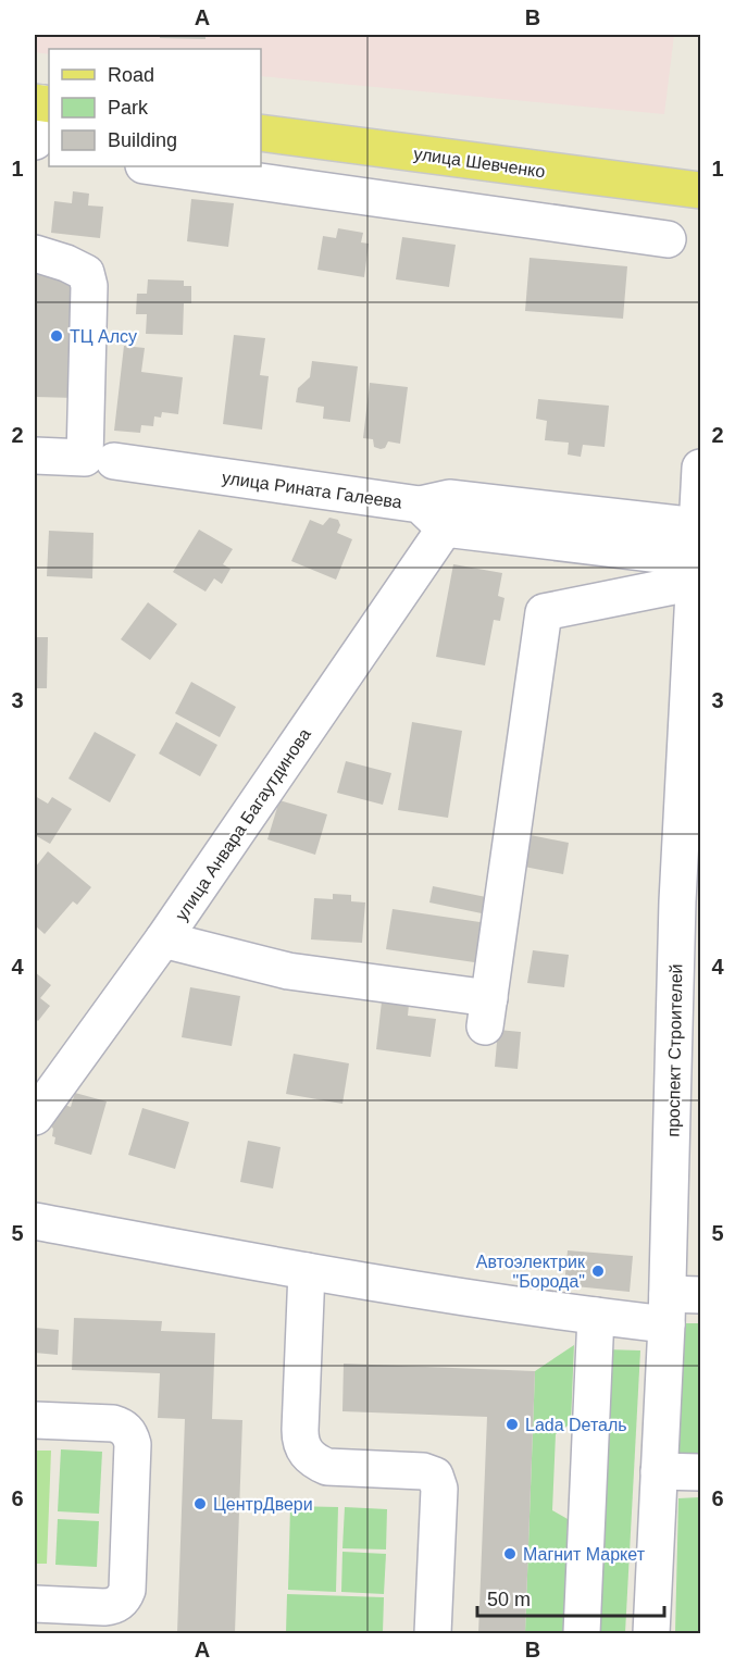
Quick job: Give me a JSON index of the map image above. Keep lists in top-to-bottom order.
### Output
{
  "streets": {
    "main road": ["улица Шевченко"],
    "street": ["улица Рината Галеева", "улица Анвара Багаутдинова", "проспект Строителей"]
  },
  "crossings": [
    ["улица Рината Галеева", "улица Анвара Багаутдинова"]
  ],
  "places": [
    "ТЦ Алсу",
    "Автоэлектрик \"Борода\"",
    "Lada Dеталь",
    "ЦентрДвери",
    "Магнит Маркет"
  ],
  "legend": ["Road", "Park", "Building"],
  "scale_bar": "50 m",
  "grid": {
    "columns": ["A", "B"],
    "rows": [
      "1",
      "2",
      "3",
      "4",
      "5",
      "6"
    ]
  }
}
